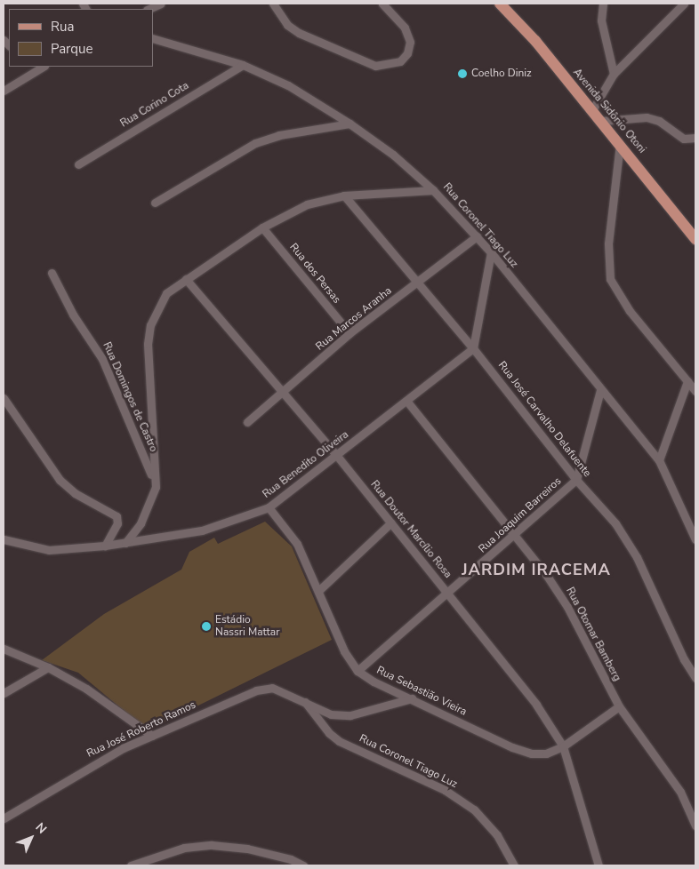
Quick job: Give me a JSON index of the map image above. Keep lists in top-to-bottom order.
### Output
{
  "streets": {
    "main road": ["Avenida Sidônio Otoni"],
    "street": [
      "Rua Corino Cota",
      "Rua Coronel Tiago Luz",
      "Rua dos Persas",
      "Rua Marcos Aranha",
      "Rua Domingos de Castro",
      "Rua José Carvalho Delafuente",
      "Rua Benedito Oliveira",
      "Rua Joaquim Barreiros",
      "Rua Doutor Marcílio Rosa",
      "Rua Otomar Bamberg",
      "Rua Sebastião Vieira",
      "Rua José Roberto Ramos"
    ]
  },
  "crossings": [
    ["Rua Corino Cota", "Rua Coronel Tiago Luz"],
    ["Rua Coronel Tiago Luz", "Rua Marcos Aranha"],
    ["Rua Coronel Tiago Luz", "Rua José Roberto Ramos"],
    ["Rua dos Persas", "Rua Marcos Aranha"],
    ["Rua Marcos Aranha", "Rua José Carvalho Delafuente"],
    ["Rua Marcos Aranha", "Rua Doutor Marcílio Rosa"],
    ["Rua José Carvalho Delafuente", "Rua Benedito Oliveira"],
    ["Rua José Carvalho Delafuente", "Rua Joaquim Barreiros"],
    ["Rua Benedito Oliveira", "Rua Doutor Marcílio Rosa"],
    ["Rua Benedito Oliveira", "Rua Otomar Bamberg"],
    ["Rua Benedito Oliveira", "Rua Sebastião Vieira"],
    ["Rua Joaquim Barreiros", "Rua Doutor Marcílio Rosa"],
    ["Rua Joaquim Barreiros", "Rua Otomar Bamberg"],
    ["Rua Joaquim Barreiros", "Rua Sebastião Vieira"],
    ["Rua Doutor Marcílio Rosa", "Rua Sebastião Vieira"],
    ["Rua Otomar Bamberg", "Rua Sebastião Vieira"]
  ],
  "districts": ["JARDIM IRACEMA"],
  "places": ["Coelho Diniz", "Estádio Nassri Mattar"],
  "legend": ["Rua", "Parque"],
  "north": "top right"
}
